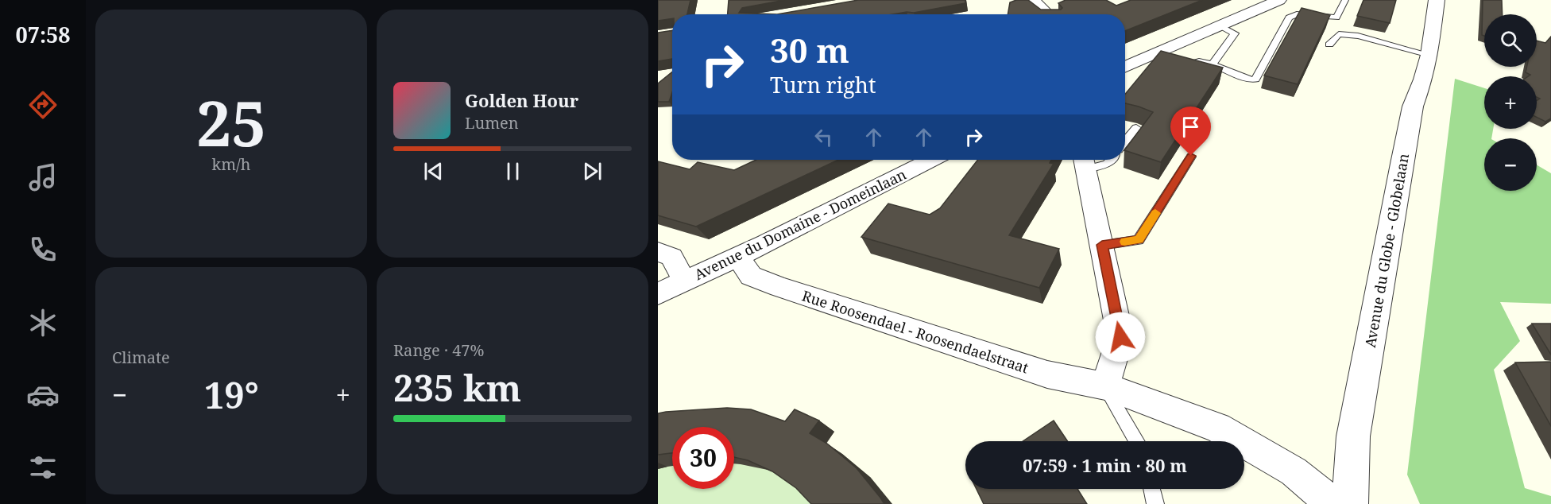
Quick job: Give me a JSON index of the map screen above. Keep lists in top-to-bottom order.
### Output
{
  "streets": {
    "street": ["Avenue du Domaine - Domeinlaan", "Avenue du Globe - Globelaan", "Rue Roosendael - Roosendaelstraat"]
  },
  "crossings": [
    ["Avenue du Domaine - Domeinlaan", "Rue Roosendael - Roosendaelstraat"]
  ],
  "page": {
    "tabs": "07:58",
    "tile": [
      ["25", "km/h"],
      "Climate",
      ["Range · 47%", "235 km"]
    ],
    "map_buttons": ["+", "−"],
    "turn": ["30 m", "Turn right"],
    "song": ["Golden Hour", "Lumen"],
    "heat": ["−", "19°", "+"],
    "limit": "30",
    "trip": "07:59 · 1 min · 80 m"
  }
}
